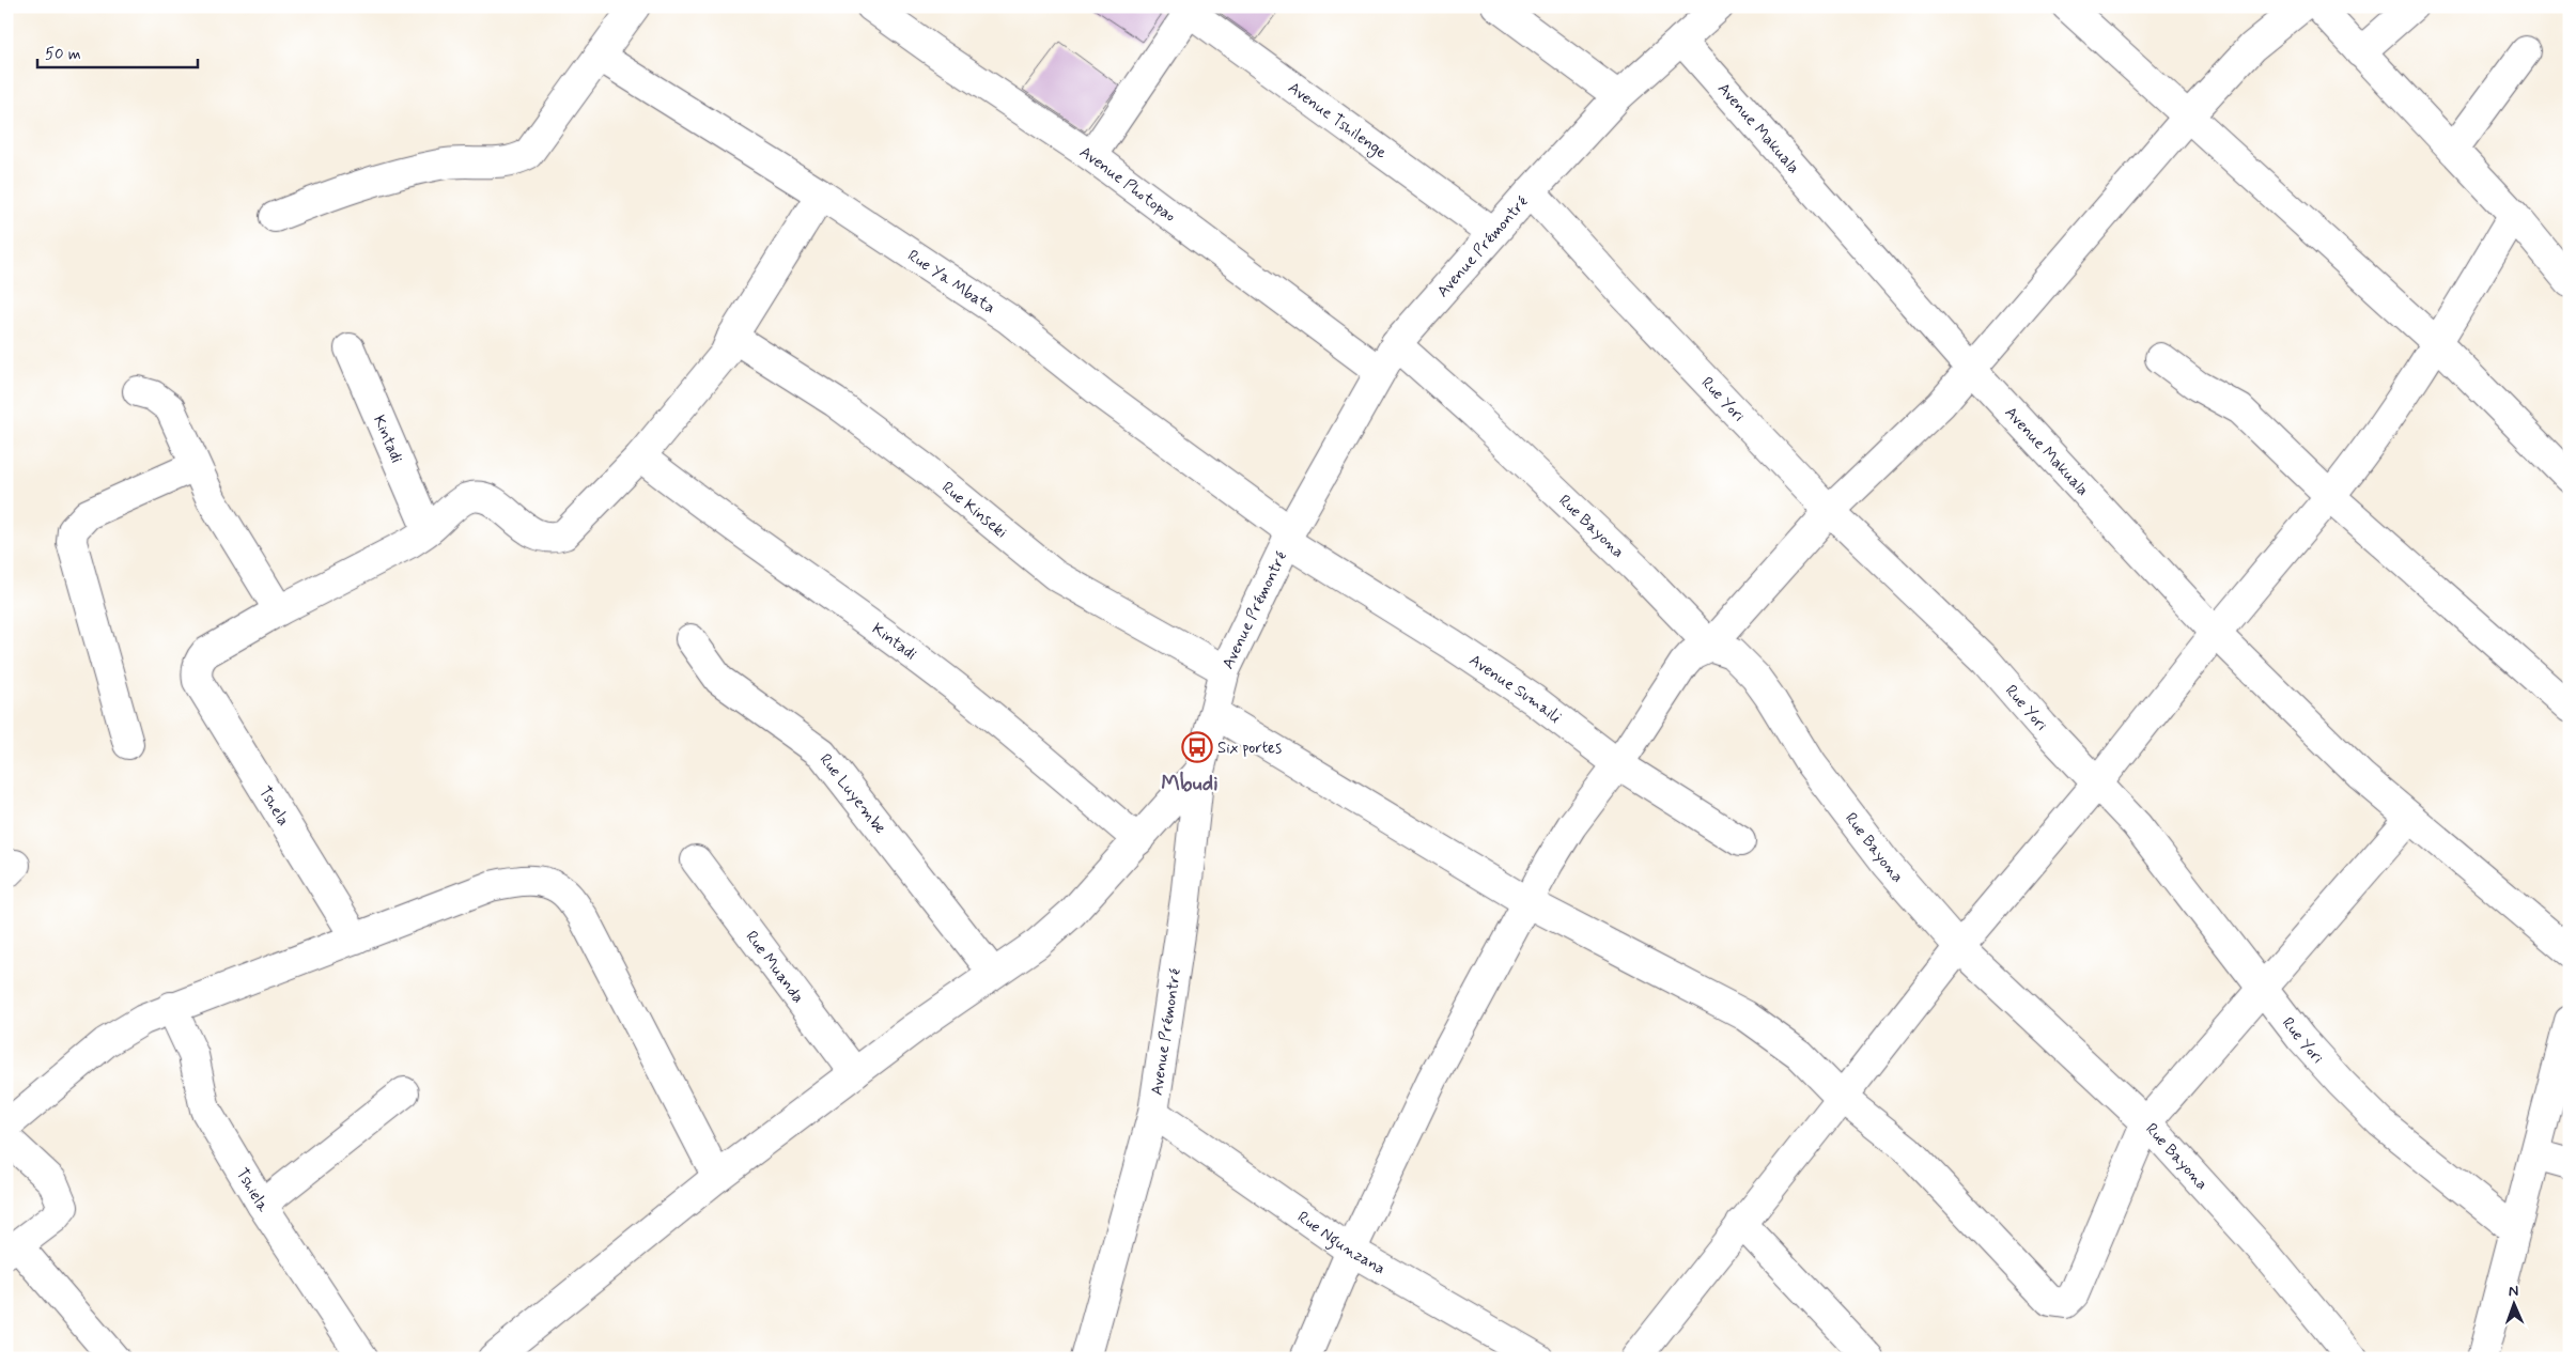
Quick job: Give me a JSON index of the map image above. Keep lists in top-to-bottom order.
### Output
{
  "streets": {
    "street": [
      "Avenue Tshilenge",
      "Avenue Makuala",
      "Avenue Photopao",
      "Avenue Prémontré",
      "Rue Ya Mbata",
      "Rue Yori",
      "Kintadi",
      "Rue Kinseki",
      "Rue Bayona",
      "Avenue Sumaili",
      "Rue Luyembe",
      "Tshela",
      "Rue Muanda",
      "Tshiela",
      "Rue Ngunzana"
    ]
  },
  "crossings": [
    ["Avenue Tshilenge", "Avenue Prémontré"],
    ["Avenue Makuala", "Avenue Prémontré"],
    ["Avenue Photopao", "Avenue Prémontré"],
    ["Avenue Prémontré", "Rue Ya Mbata"],
    ["Avenue Prémontré", "Rue Yori"],
    ["Avenue Prémontré", "Rue Kinseki"],
    ["Avenue Prémontré", "Rue Bayona"],
    ["Avenue Prémontré", "Avenue Sumaili"],
    ["Avenue Prémontré", "Rue Ngunzana"],
    ["Rue Ya Mbata", "Avenue Sumaili"]
  ],
  "districts": ["Mbudi"],
  "places": {
    "bus stop": ["Six portes"]
  },
  "scale_bar": "50 m",
  "north": "top"
}
